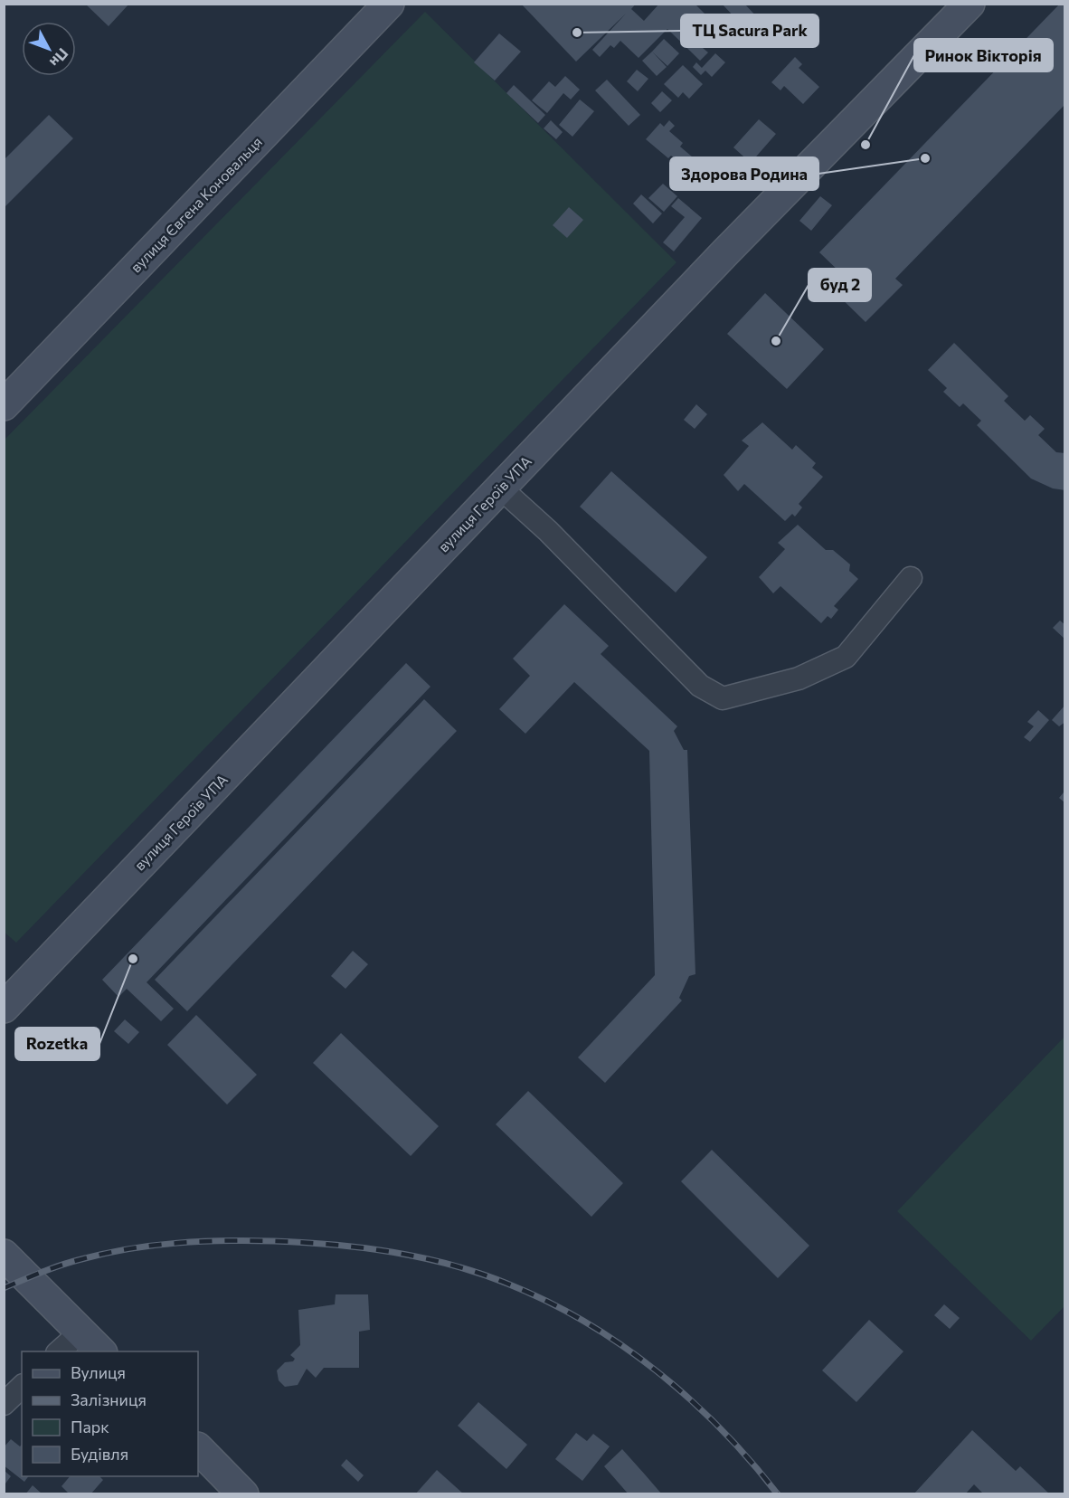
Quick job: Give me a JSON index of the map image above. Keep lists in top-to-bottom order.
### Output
{
  "streets": {
    "street": ["вулиця Євгена Коновальця", "вулиця Героїв УПА"]
  },
  "places": [
    "ТЦ Sacura Park",
    "Ринок Вікторія",
    "Здорова Родина",
    "буд 2",
    "Rozetka"
  ],
  "legend": [
    "Вулиця",
    "Залізниця",
    "Парк",
    "Будівля"
  ],
  "north": "bottom right"
}
